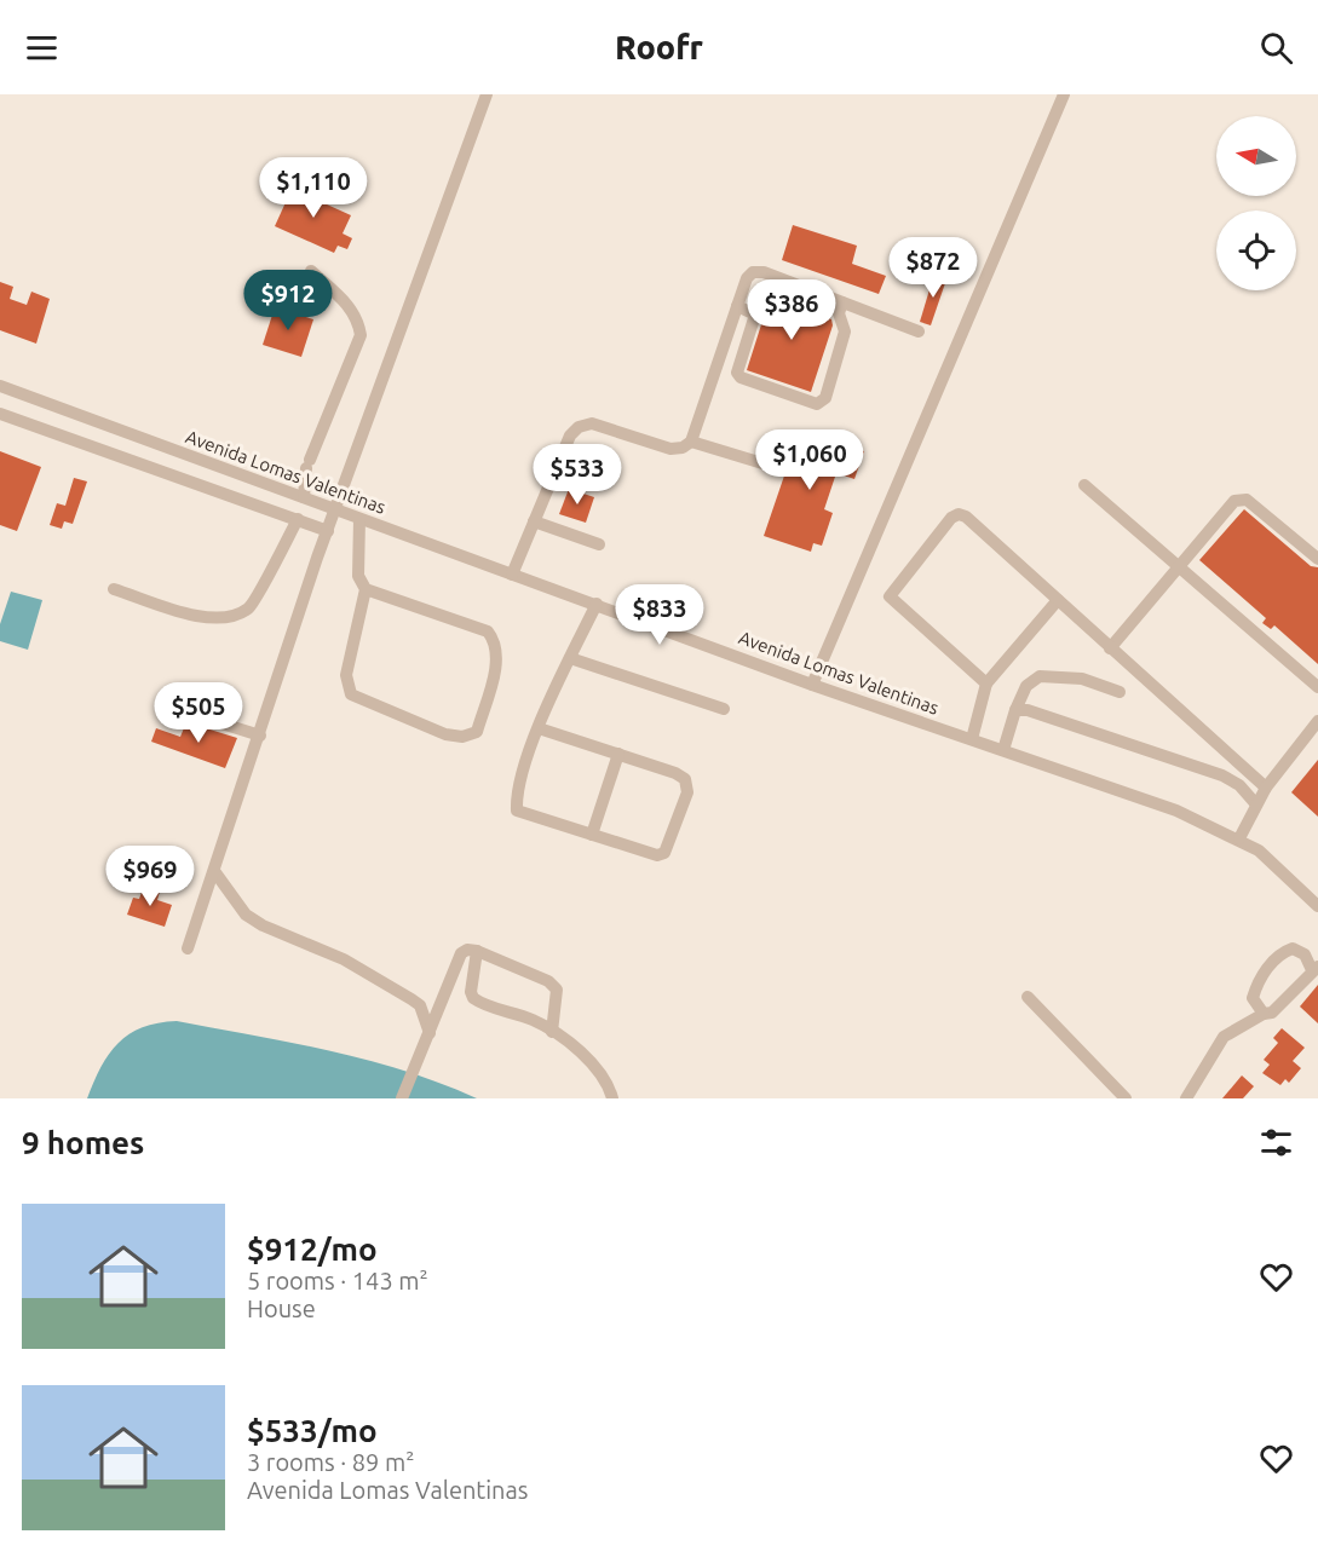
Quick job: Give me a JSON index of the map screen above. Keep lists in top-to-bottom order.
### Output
{
  "streets": {
    "street": ["Avenida Lomas Valentinas"]
  },
  "north": "left",
  "page": {
    "header": "Roofr",
    "price": [
      "$1,110",
      "$872",
      "$912",
      "$386",
      "$1,060",
      "$533",
      "$833",
      "$505",
      "$969"
    ],
    "heading": "9 homes",
    "list": [
      {
        "name": "$912/mo",
        "note": "5 rooms · 143 m² · House"
      },
      {
        "name": "$533/mo",
        "note": "3 rooms · 89 m² · Avenida Lomas Valentinas"
      }
    ]
  }
}
